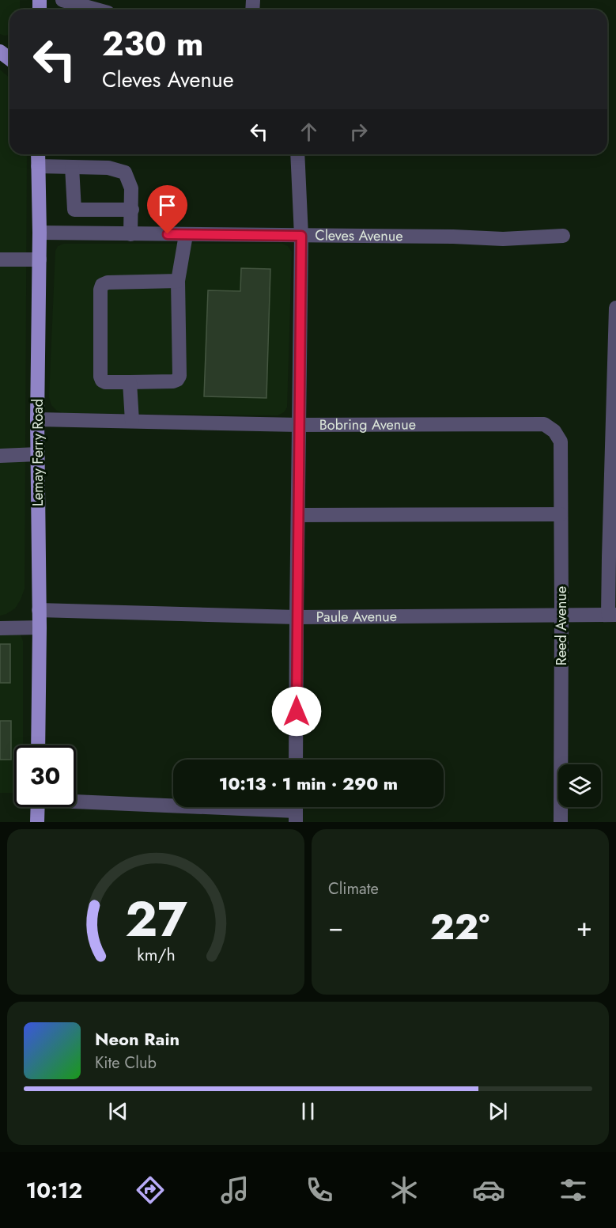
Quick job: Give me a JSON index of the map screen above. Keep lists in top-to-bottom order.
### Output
{
  "streets": {
    "main road": ["Lemay Ferry Road"],
    "street": [
      "Cleves Avenue",
      "Bobring Avenue",
      "Paule Avenue",
      "Reed Avenue"
    ]
  },
  "crossings": [
    ["Cleves Avenue", "Lemay Ferry Road"],
    ["Bobring Avenue", "Lemay Ferry Road"],
    ["Bobring Avenue", "Reed Avenue"],
    ["Lemay Ferry Road", "Paule Avenue"],
    ["Paule Avenue", "Reed Avenue"]
  ],
  "page": {
    "turn": ["230 m", "Cleves Avenue"],
    "limit": "30",
    "trip": "10:13 · 1 min · 290 m",
    "tile": "Climate",
    "heat": ["−", "22°", "+"],
    "song": ["Neon Rain", "Kite Club"],
    "tabs": "10:12",
    "gauge": ["27", "km/h"]
  }
}
